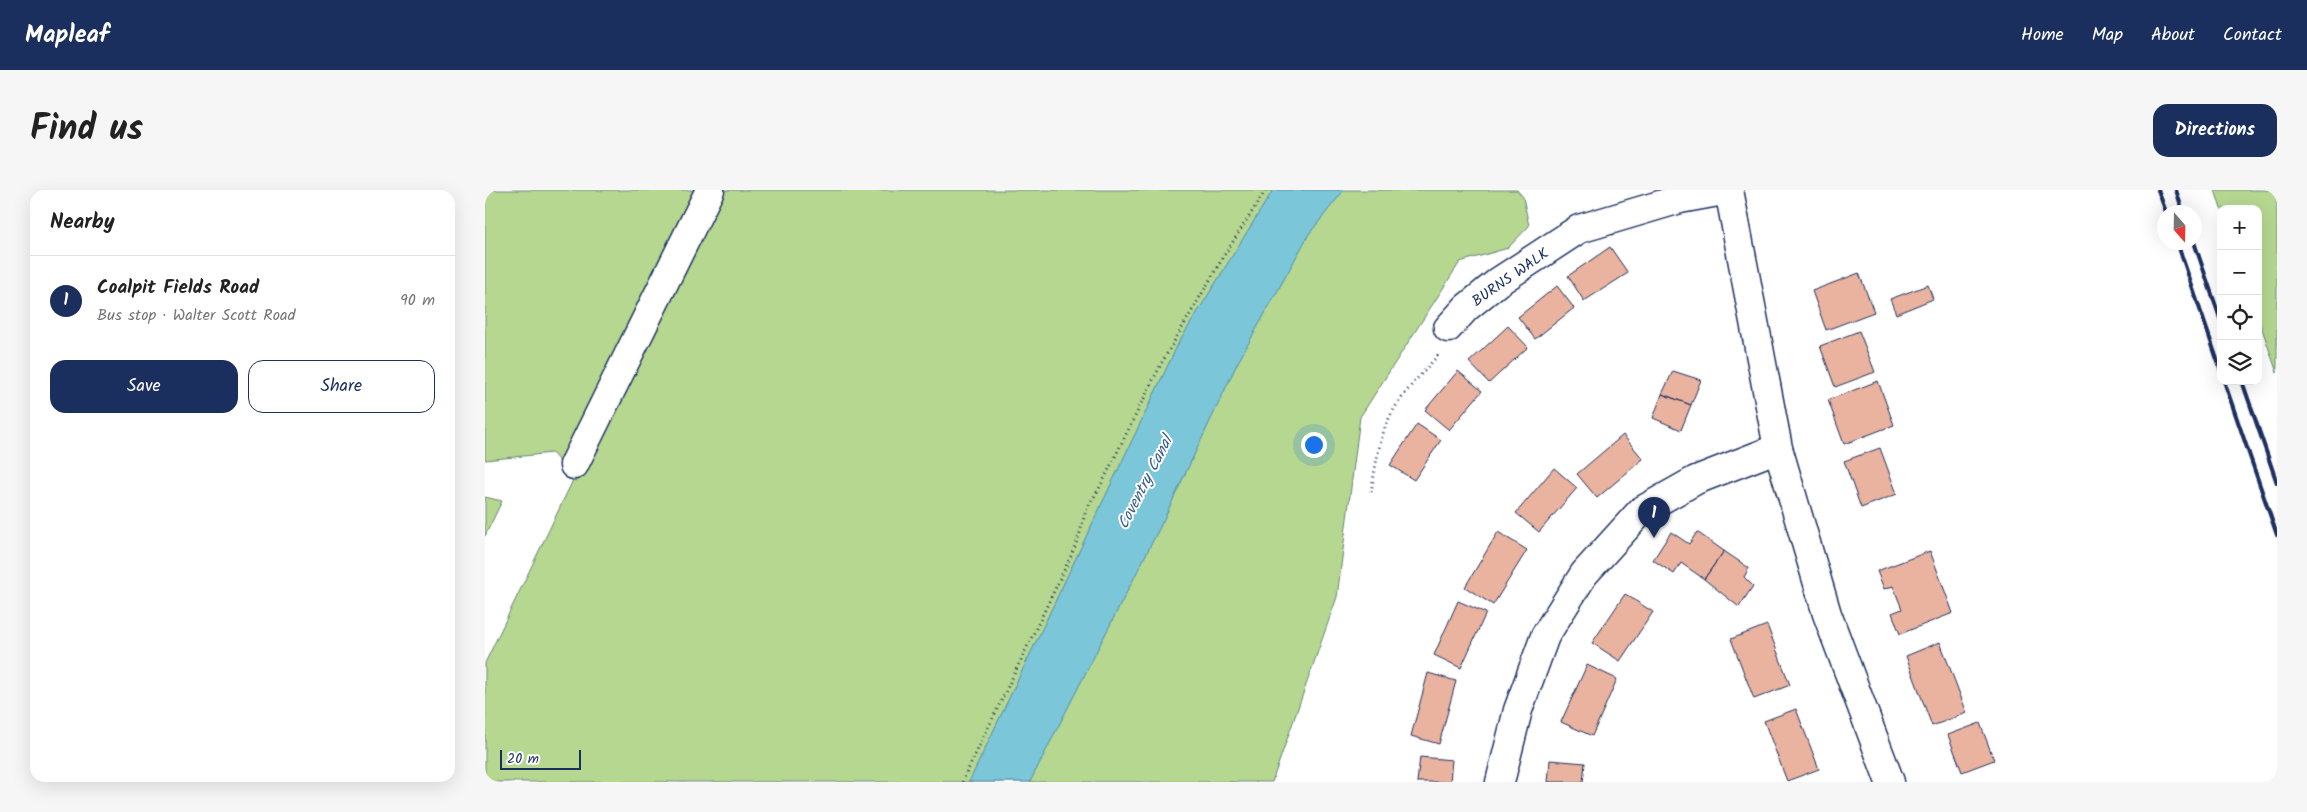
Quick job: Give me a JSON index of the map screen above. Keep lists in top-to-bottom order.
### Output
{
  "streets": {
    "street": ["BURNS WALK"]
  },
  "water": ["Coventry Canal"],
  "scale_bar": "20 m",
  "north": "bottom",
  "page": {
    "header": "Mapleaf",
    "nav": [
      "Home",
      "Map",
      "About",
      "Contact"
    ],
    "title": "Find us",
    "buttons": [
      "Directions",
      ["Save", "Share"]
    ],
    "heading": "Nearby",
    "map_buttons": ["+", "−"],
    "list": [
      {
        "mark": "1",
        "name": "Coalpit Fields Road",
        "note": "Bus stop · Walter Scott Road",
        "value": "90 m"
      }
    ],
    "pins": "1",
    "scale": "20 m"
  }
}
